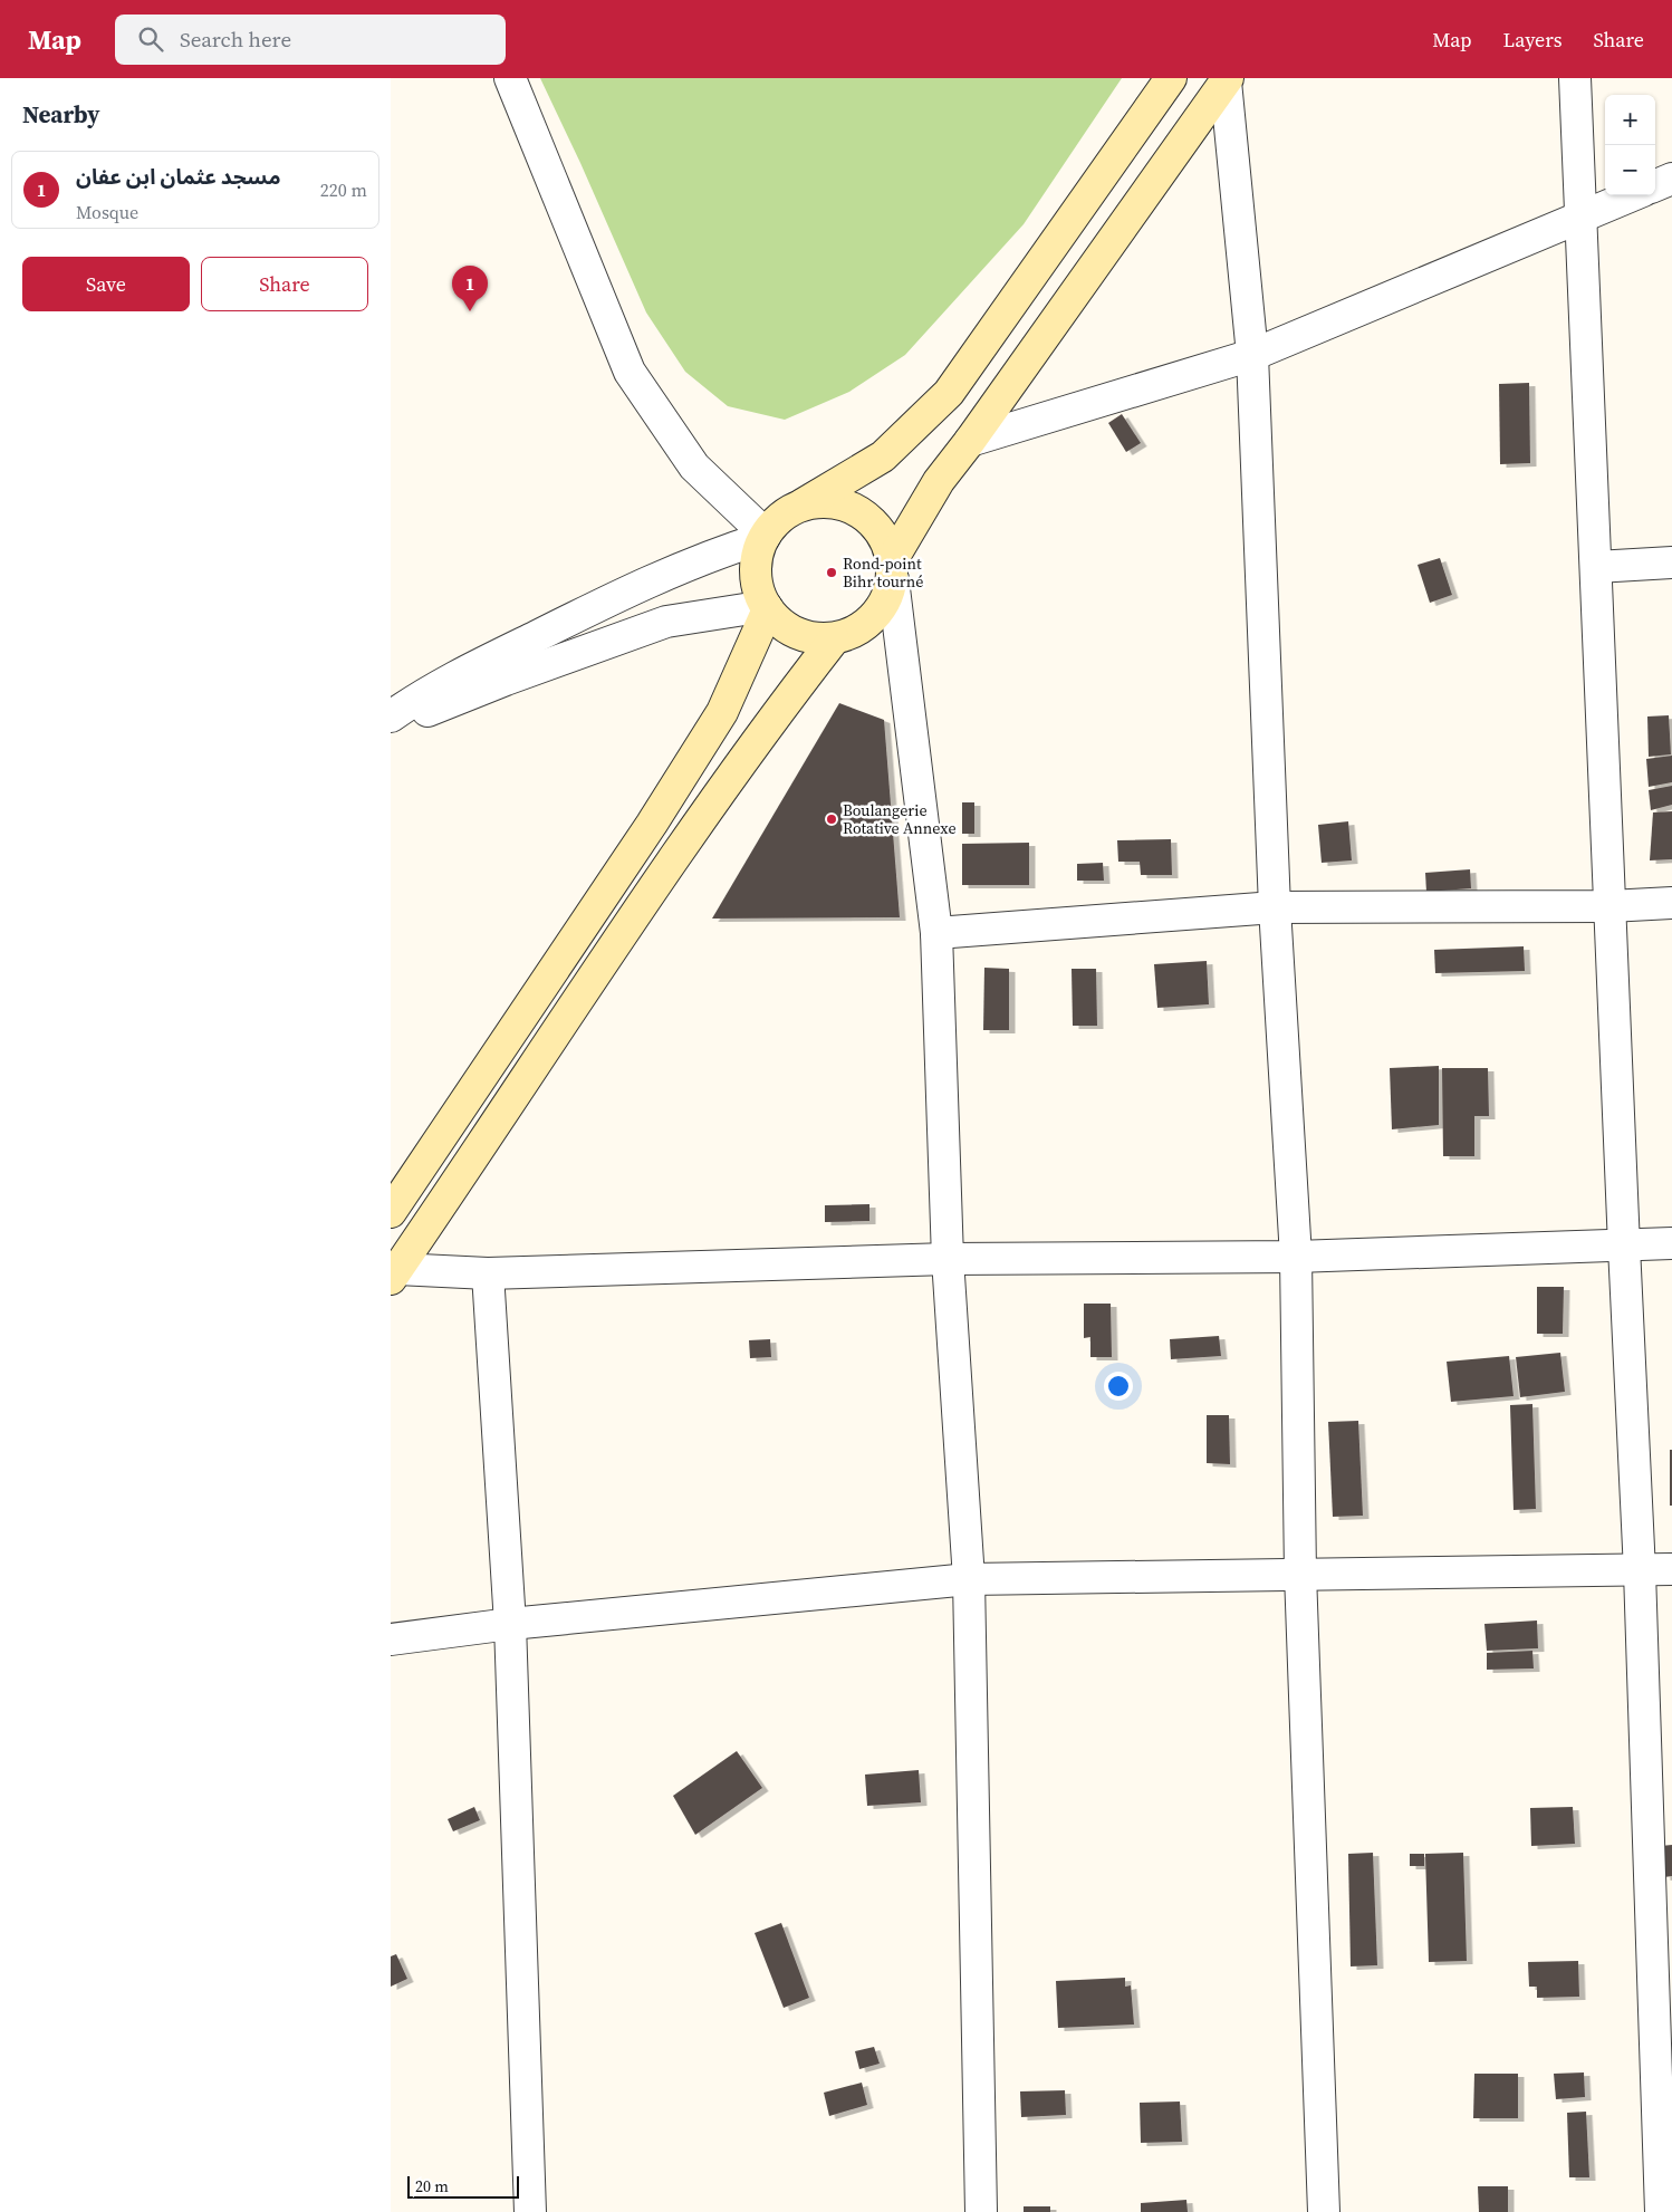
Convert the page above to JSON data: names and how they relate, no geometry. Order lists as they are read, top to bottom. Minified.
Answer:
{"places":["Rond-point Bihr tourné","Boulangerie Rotative Annexe"],"scale_bar":"20 m","page":{"header":"Map","search":"Search here","nav":["Map","Layers","Share"],"heading":"Nearby","map_buttons":["+","−"],"list":[{"mark":"1","name":"مسجد عثمان ابن عفان","note":"Mosque","value":"220 m"}],"buttons":["Save","Share"],"pins":"1","scale":"20 m"}}
